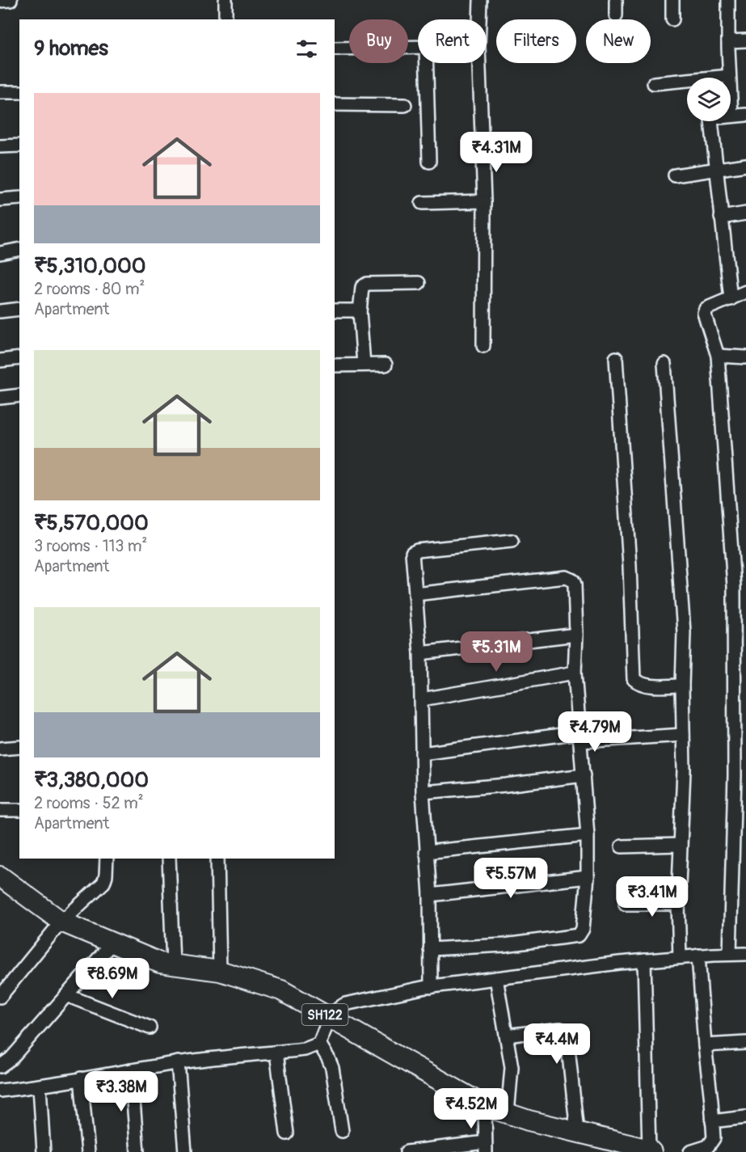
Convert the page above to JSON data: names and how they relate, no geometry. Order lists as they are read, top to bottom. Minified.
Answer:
{"streets":{"main road":["SH122"]},"page":{"chip":["Buy","Rent","Filters","New"],"heading":"9 homes","list":[{"name":"₹5,310,000","note":"2 rooms · 80 m² · Apartment"},{"name":"₹5,570,000","note":"3 rooms · 113 m² · Apartment"},{"name":"₹3,380,000","note":"2 rooms · 52 m² · Apartment"}],"price":["₹4.31M","₹5.31M","₹4.79M","₹5.57M","₹3.41M","₹8.69M","₹4.4M","₹3.38M","₹4.52M"]}}
